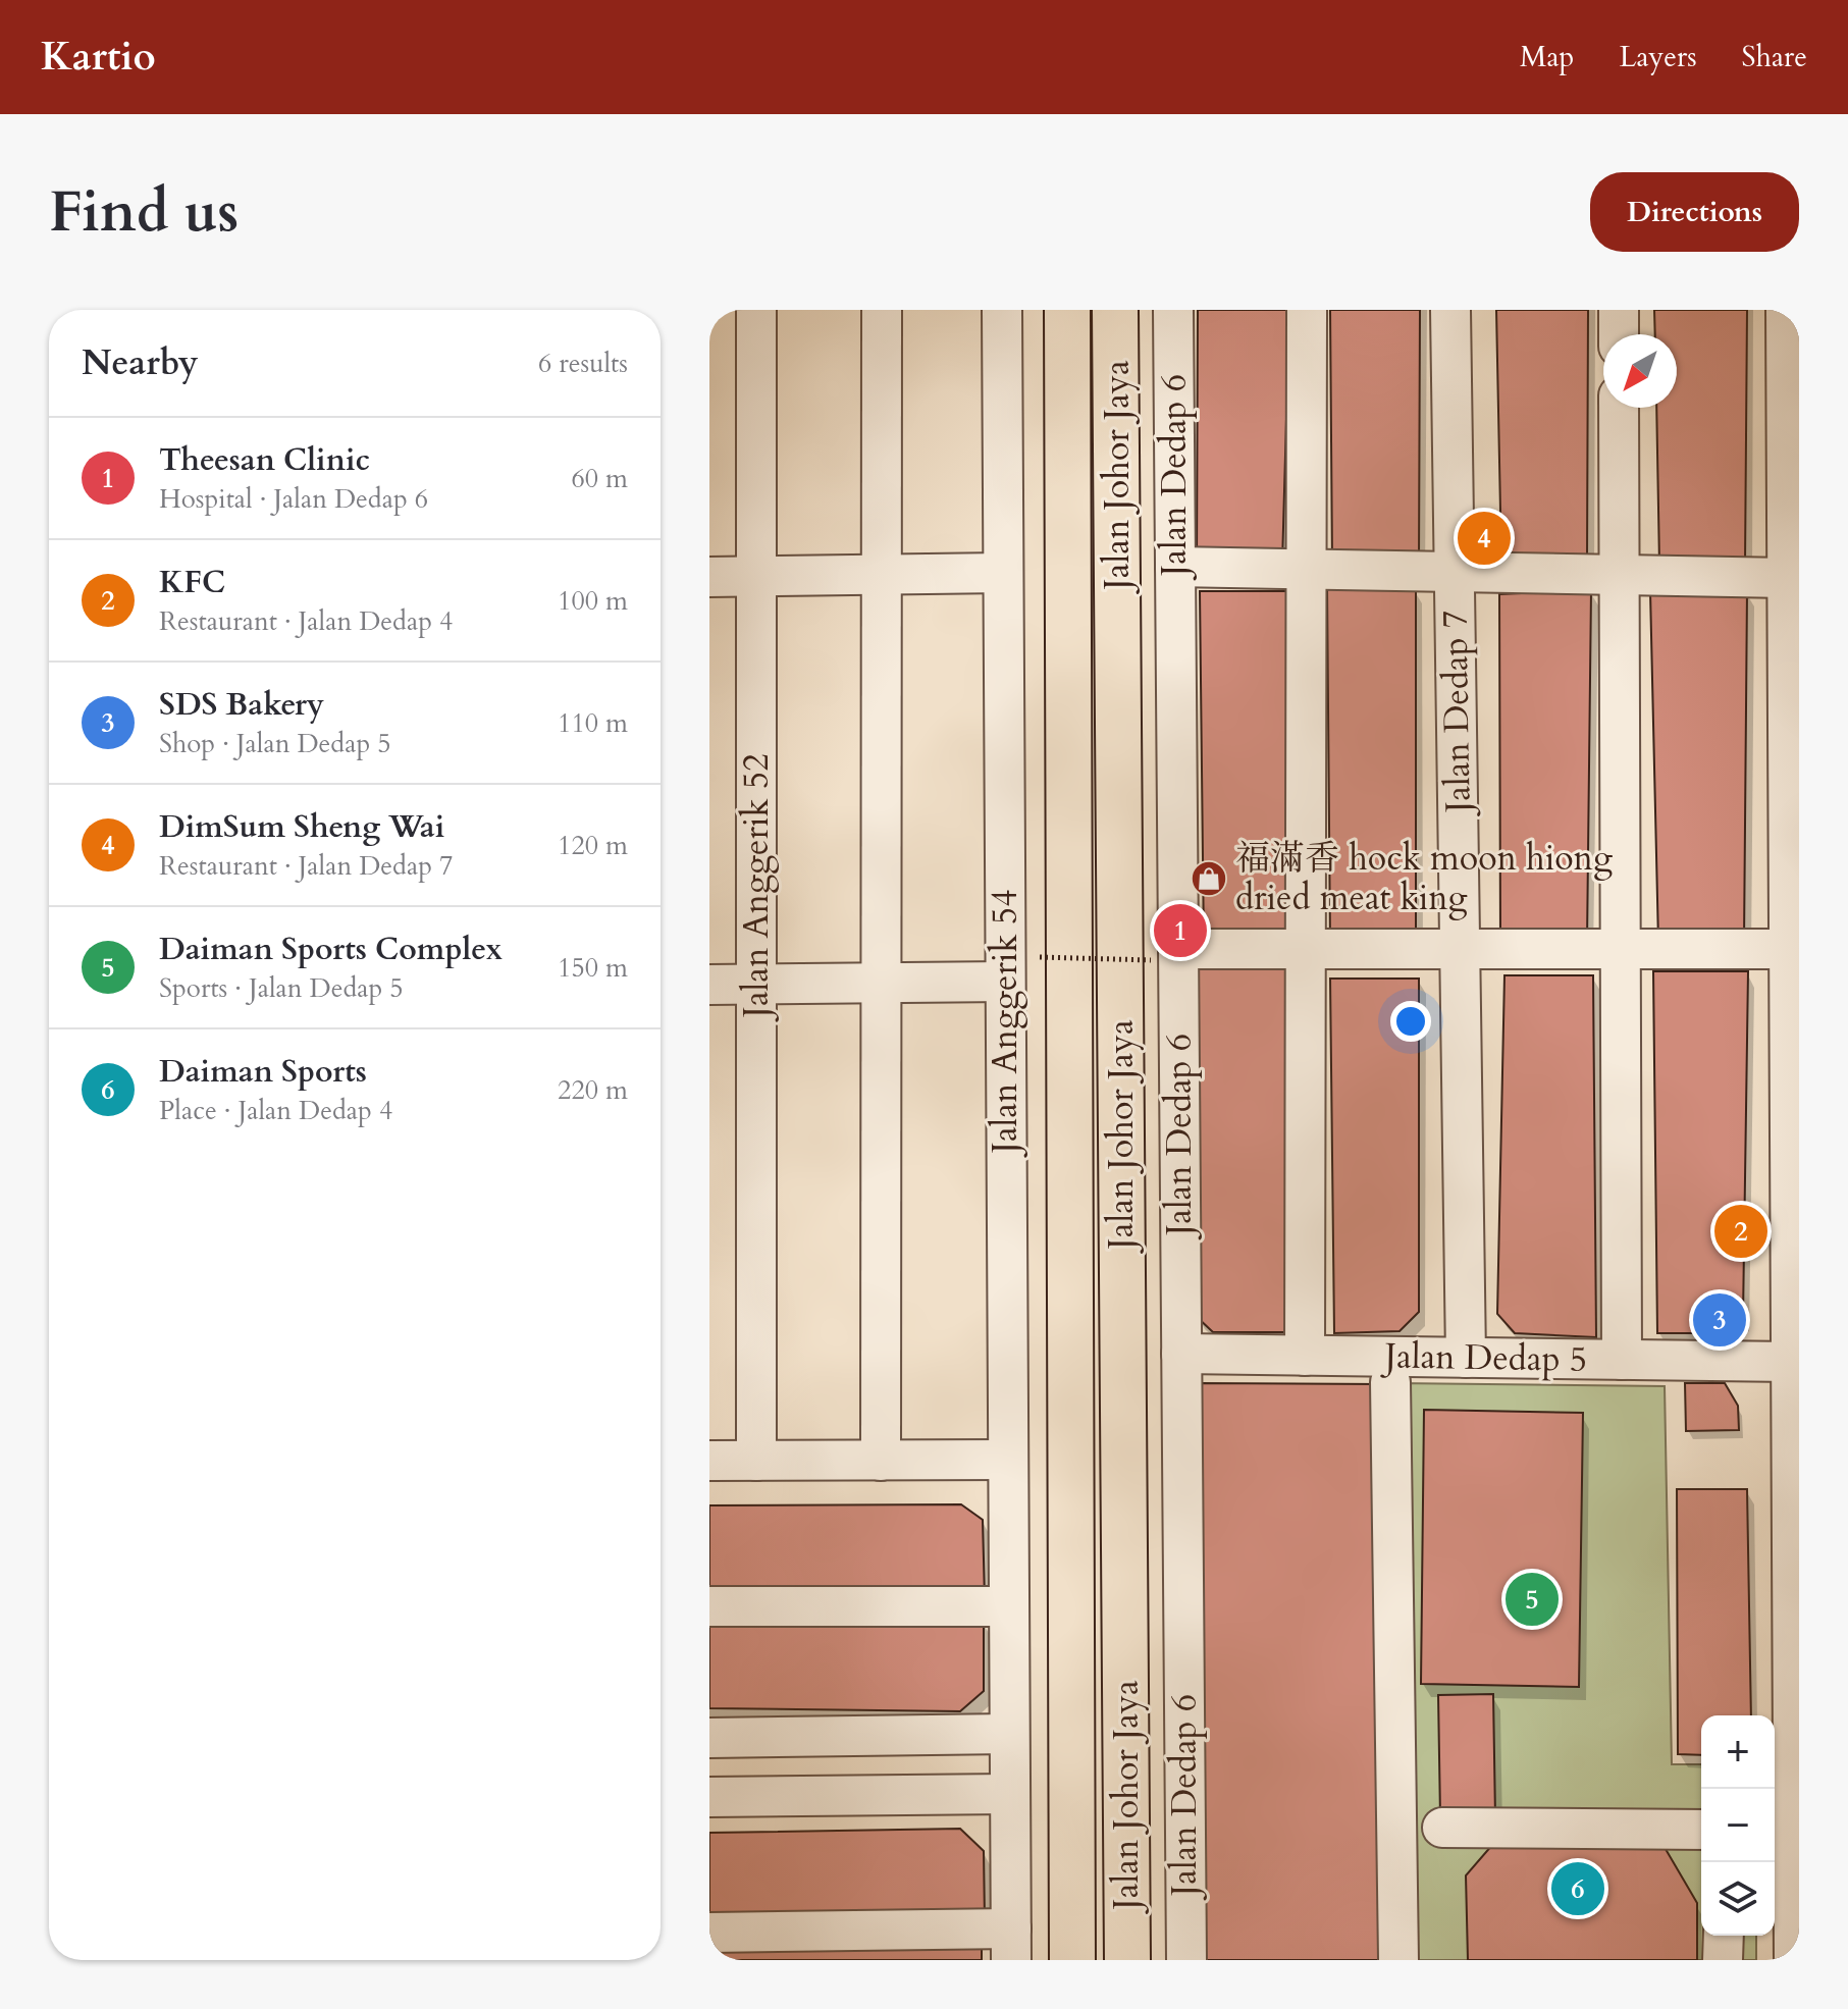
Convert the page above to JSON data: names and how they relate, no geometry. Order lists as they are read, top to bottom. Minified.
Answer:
{"streets":{"main road":["Jalan Johor Jaya"],"street":["Jalan Dedap 6","Jalan Dedap 7","Jalan Anggerik 52","Jalan Anggerik 54","Jalan Dedap 5"]},"crossings":[["Jalan Dedap 6","Jalan Dedap 5"],["Jalan Dedap 7","Jalan Dedap 5"]],"places":{"shop":["福滿香 hock moon hiong dried meat king"]},"north":"bottom left","page":{"header":"Kartio","nav":["Map","Layers","Share"],"buttons":"Directions","title":"Find us","heading":["Nearby","6 results"],"list":[{"mark":"1","name":"Theesan Clinic","note":"Hospital · Jalan Dedap 6","value":"60 m"},{"mark":"2","name":"KFC","note":"Restaurant · Jalan Dedap 4","value":"100 m"},{"mark":"3","name":"SDS Bakery","note":"Shop · Jalan Dedap 5","value":"110 m"},{"mark":"4","name":"DimSum Sheng Wai","note":"Restaurant · Jalan Dedap 7","value":"120 m"},{"mark":"5","name":"Daiman Sports Complex","note":"Sports · Jalan Dedap 5","value":"150 m"},{"mark":"6","name":"Daiman Sports","note":"Place · Jalan Dedap 4","value":"220 m"}],"pins":["4","1","2","3","5","6"],"map_buttons":["+","−"]}}
